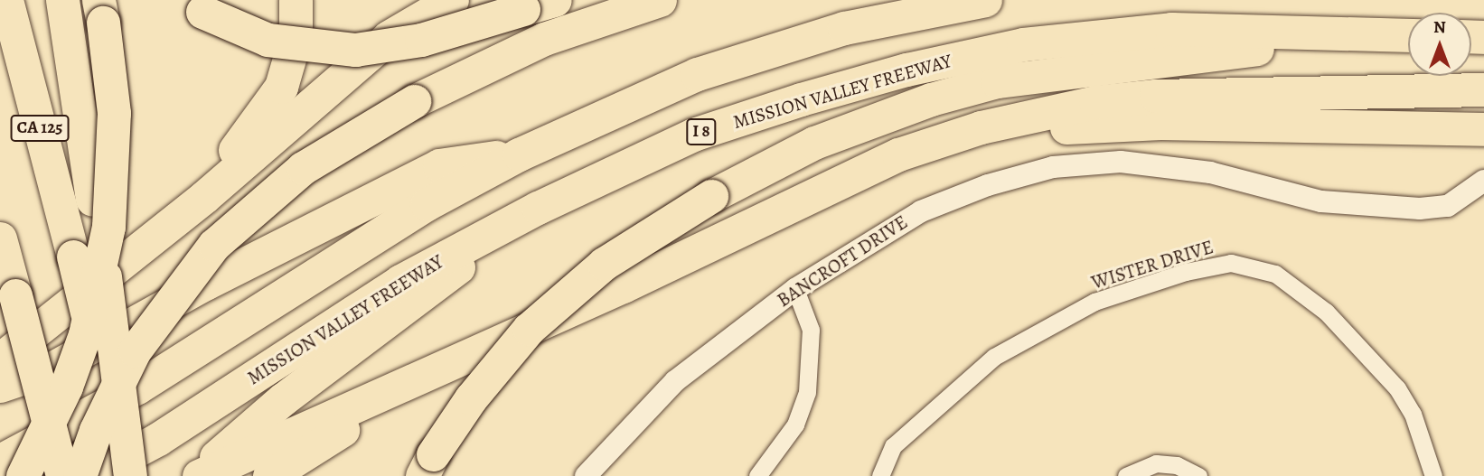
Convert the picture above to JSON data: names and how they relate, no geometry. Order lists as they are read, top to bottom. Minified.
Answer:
{"streets":{"highway":["MISSION VALLEY FREEWAY","CA 125","I 8"],"street":["BANCROFT DRIVE","WISTER DRIVE"]},"north":"top"}
